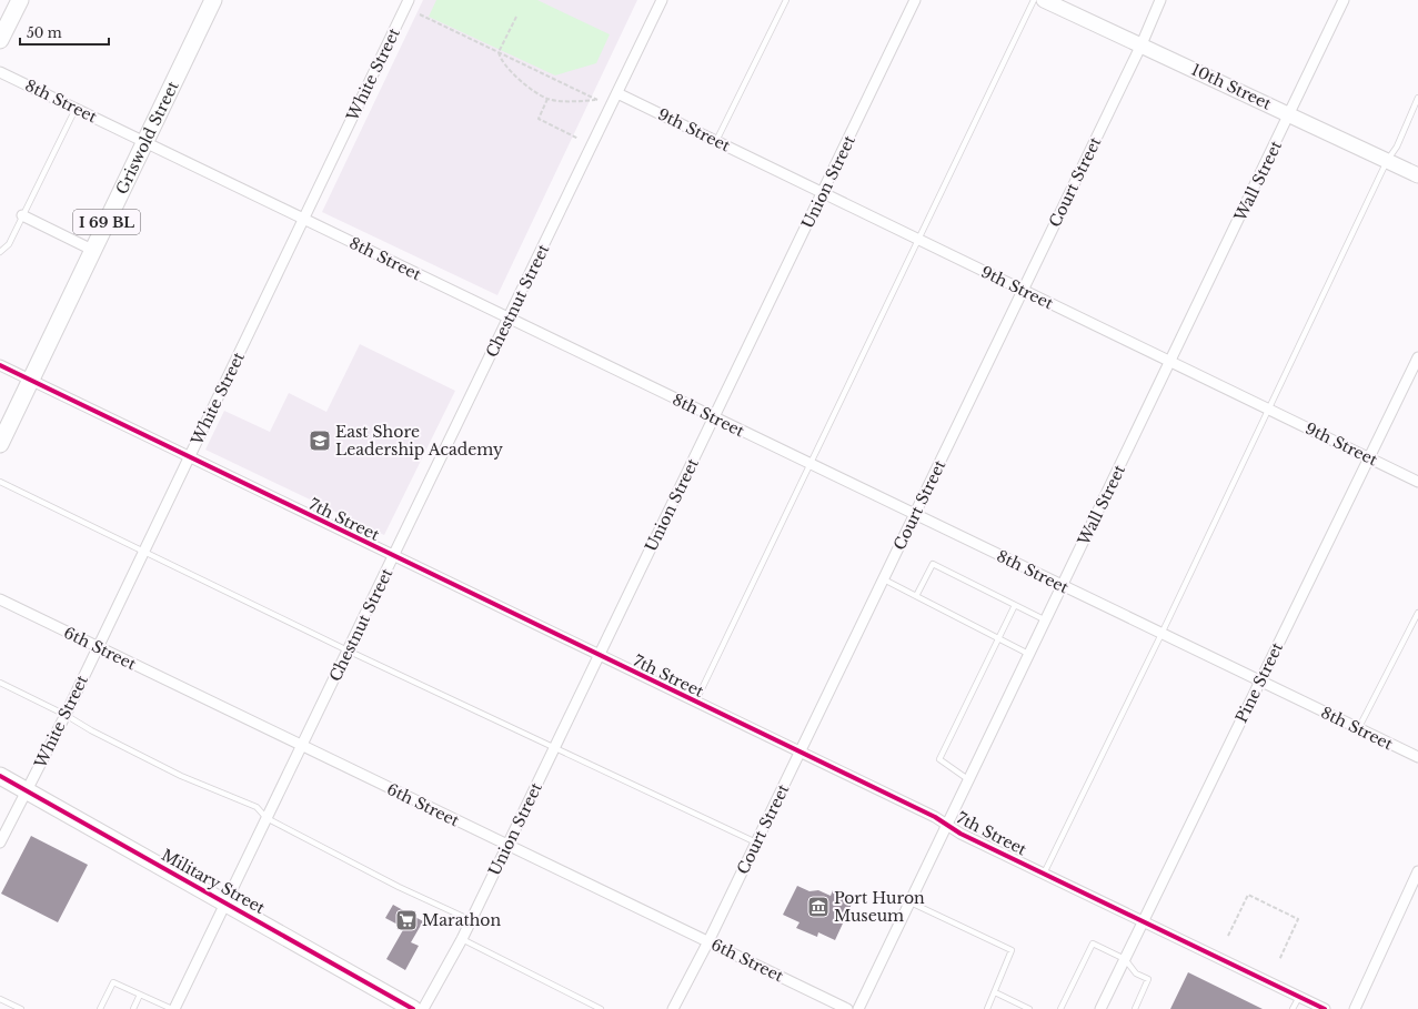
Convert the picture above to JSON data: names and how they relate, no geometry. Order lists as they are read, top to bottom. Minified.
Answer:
{"streets":{"main road":["Griswold Street","I 69 BL","Military Street"],"street":["White Street","10th Street","8th Street","9th Street","Wall Street","Union Street","Court Street","Chestnut Street","7th Street","6th Street","Pine Street"]},"crossings":[["White Street","8th Street"],["White Street","7th Street"],["White Street","6th Street"],["White Street","Military Street"],["10th Street","Wall Street"],["10th Street","Court Street"],["8th Street","Griswold Street"],["8th Street","Wall Street"],["8th Street","Union Street"],["8th Street","Court Street"],["8th Street","Chestnut Street"],["8th Street","Pine Street"],["9th Street","Wall Street"],["9th Street","Union Street"],["9th Street","Court Street"],["9th Street","Chestnut Street"],["9th Street","Pine Street"],["Griswold Street","7th Street"],["Wall Street","7th Street"],["Union Street","7th Street"],["Union Street","6th Street"],["Court Street","7th Street"],["Court Street","6th Street"],["Chestnut Street","7th Street"],["Chestnut Street","6th Street"],["Chestnut Street","Military Street"],["7th Street","Pine Street"]],"places":{"school or university":["East Shore Leadership Academy"],"museum":["Port Huron Museum"],"supermarket":["Marathon"]},"scale_bar":"50 m"}
